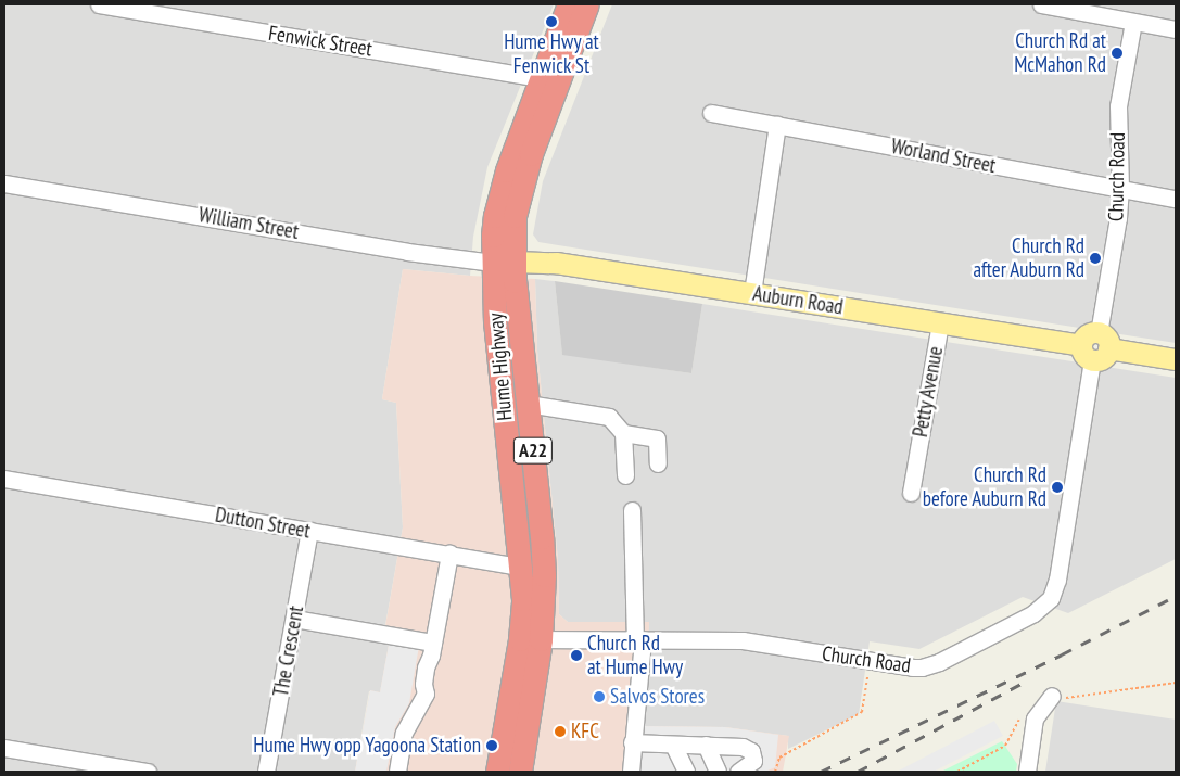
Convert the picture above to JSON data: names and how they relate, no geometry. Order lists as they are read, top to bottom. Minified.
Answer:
{"streets":{"highway":["Hume Highway","A22"],"main road":["Auburn Road"],"street":["Fenwick Street","Worland Street","Church Road","William Street","Petty Avenue","Dutton Street","The Crescent"]},"crossings":[["Fenwick Street","Hume Highway"],["Worland Street","Church Road"],["Church Road","Auburn Road"],["Church Road","Hume Highway"],["William Street","Auburn Road"],["William Street","Hume Highway"],["Auburn Road","Hume Highway"],["Auburn Road","Petty Avenue"],["Hume Highway","Dutton Street"],["Dutton Street","The Crescent"]],"places":["Hume Hwy at Fenwick St","Church Rd at McMahon Rd","Church Rd after Auburn Rd","Church Rd before Auburn Rd","Church Rd at Hume Hwy","Salvos Stores","KFC","Hume Hwy opp Yagoona Station"]}
